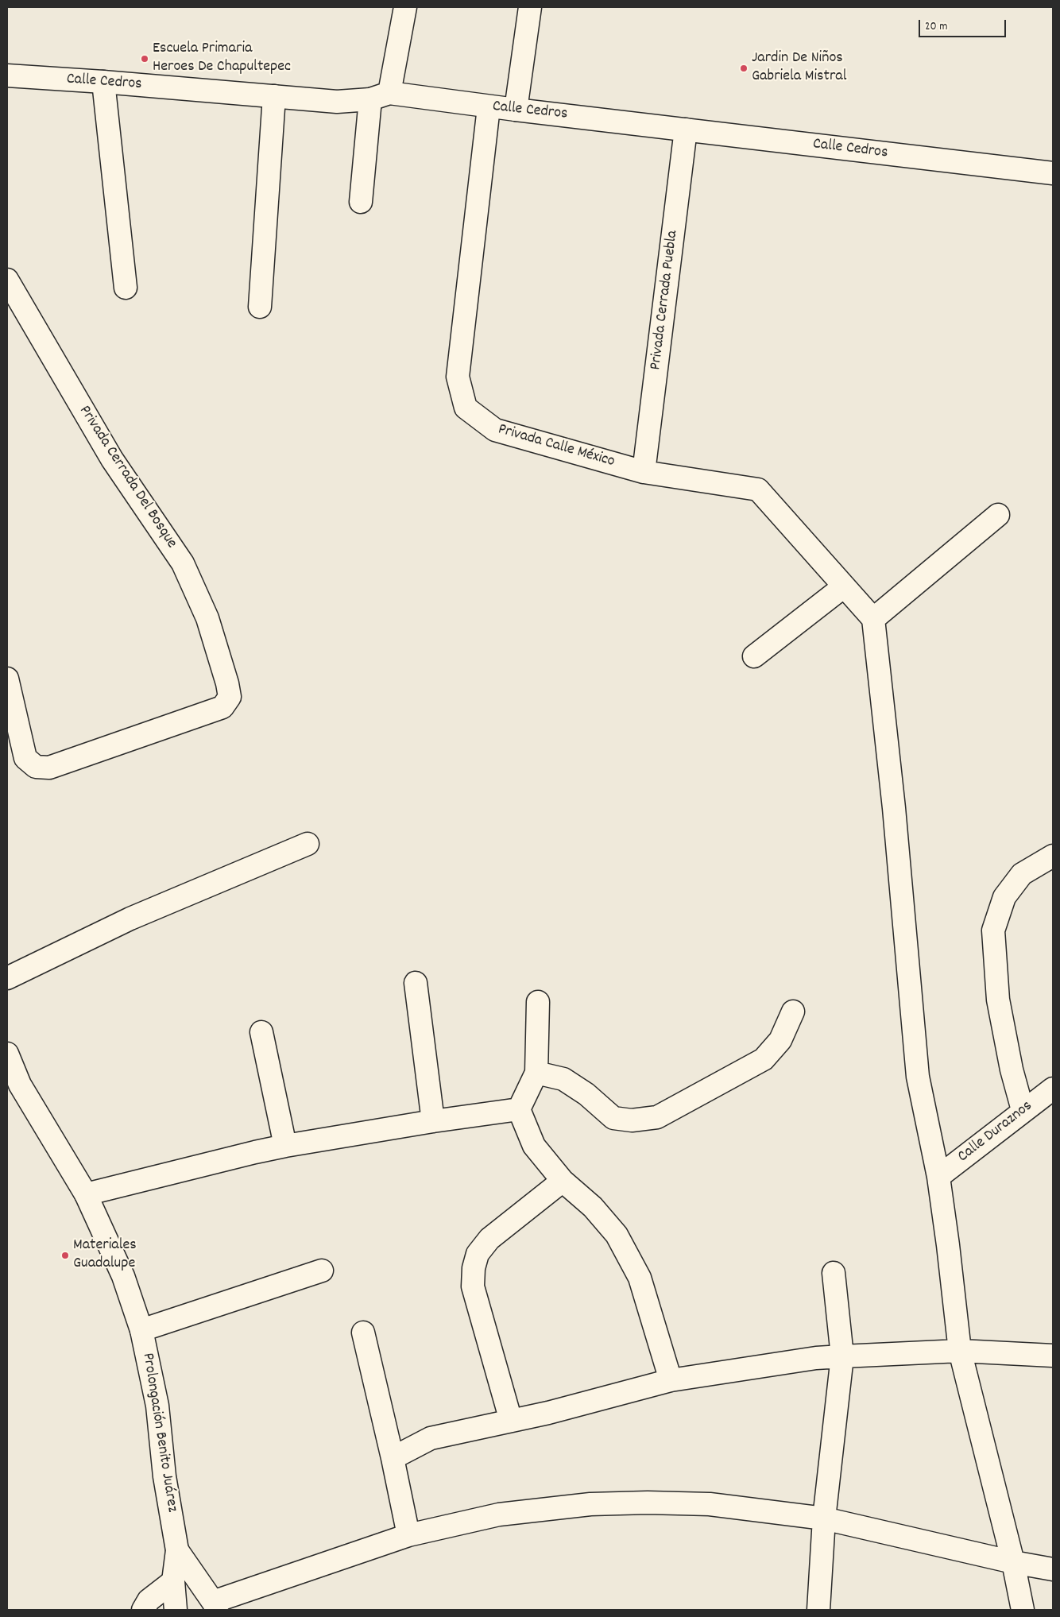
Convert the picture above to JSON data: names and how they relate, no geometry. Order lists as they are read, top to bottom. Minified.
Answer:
{"streets":{"street":["Calle Cedros","Privada Cerrada Puebla","Privada Calle México","Privada Cerrada Del Bosque","Calle Duraznos","Prolongación Benito Juárez"]},"crossings":[["Calle Cedros","Privada Cerrada Puebla"],["Calle Cedros","Privada Calle México"],["Privada Cerrada Puebla","Privada Calle México"]],"places":["Escuela Primaria Heroes De Chapultepec","Jardin De Niños Gabriela Mistral","Materiales Guadalupe"],"scale_bar":"20 m"}
